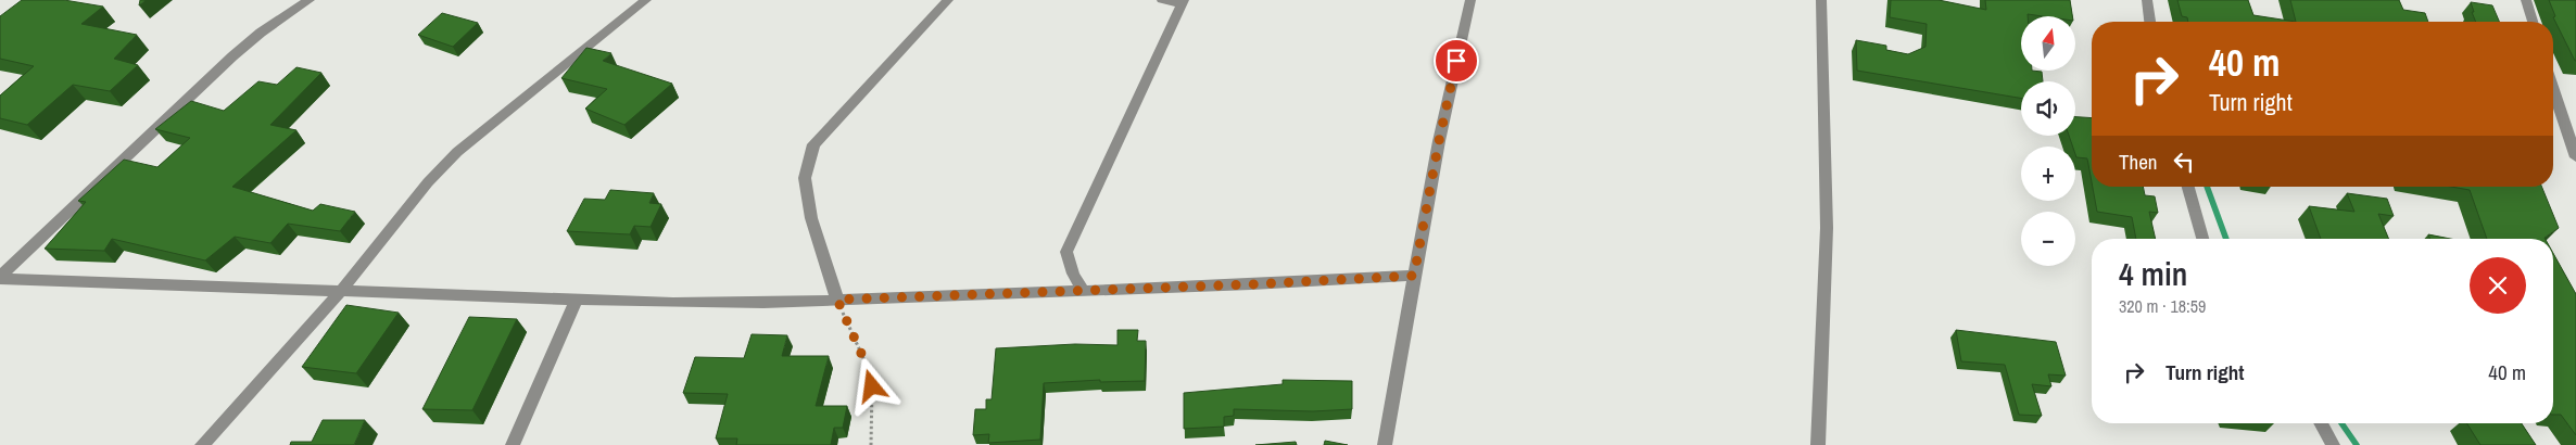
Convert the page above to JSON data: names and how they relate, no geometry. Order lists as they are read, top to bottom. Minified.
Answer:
{"north":"top","page":{"map_buttons":["+","−"],"turn":["40 m","Turn right"],"then":"Then","heading":["4 min","320 m · 18:59"],"list":[{"name":"Turn right","value":"40 m"}]}}
